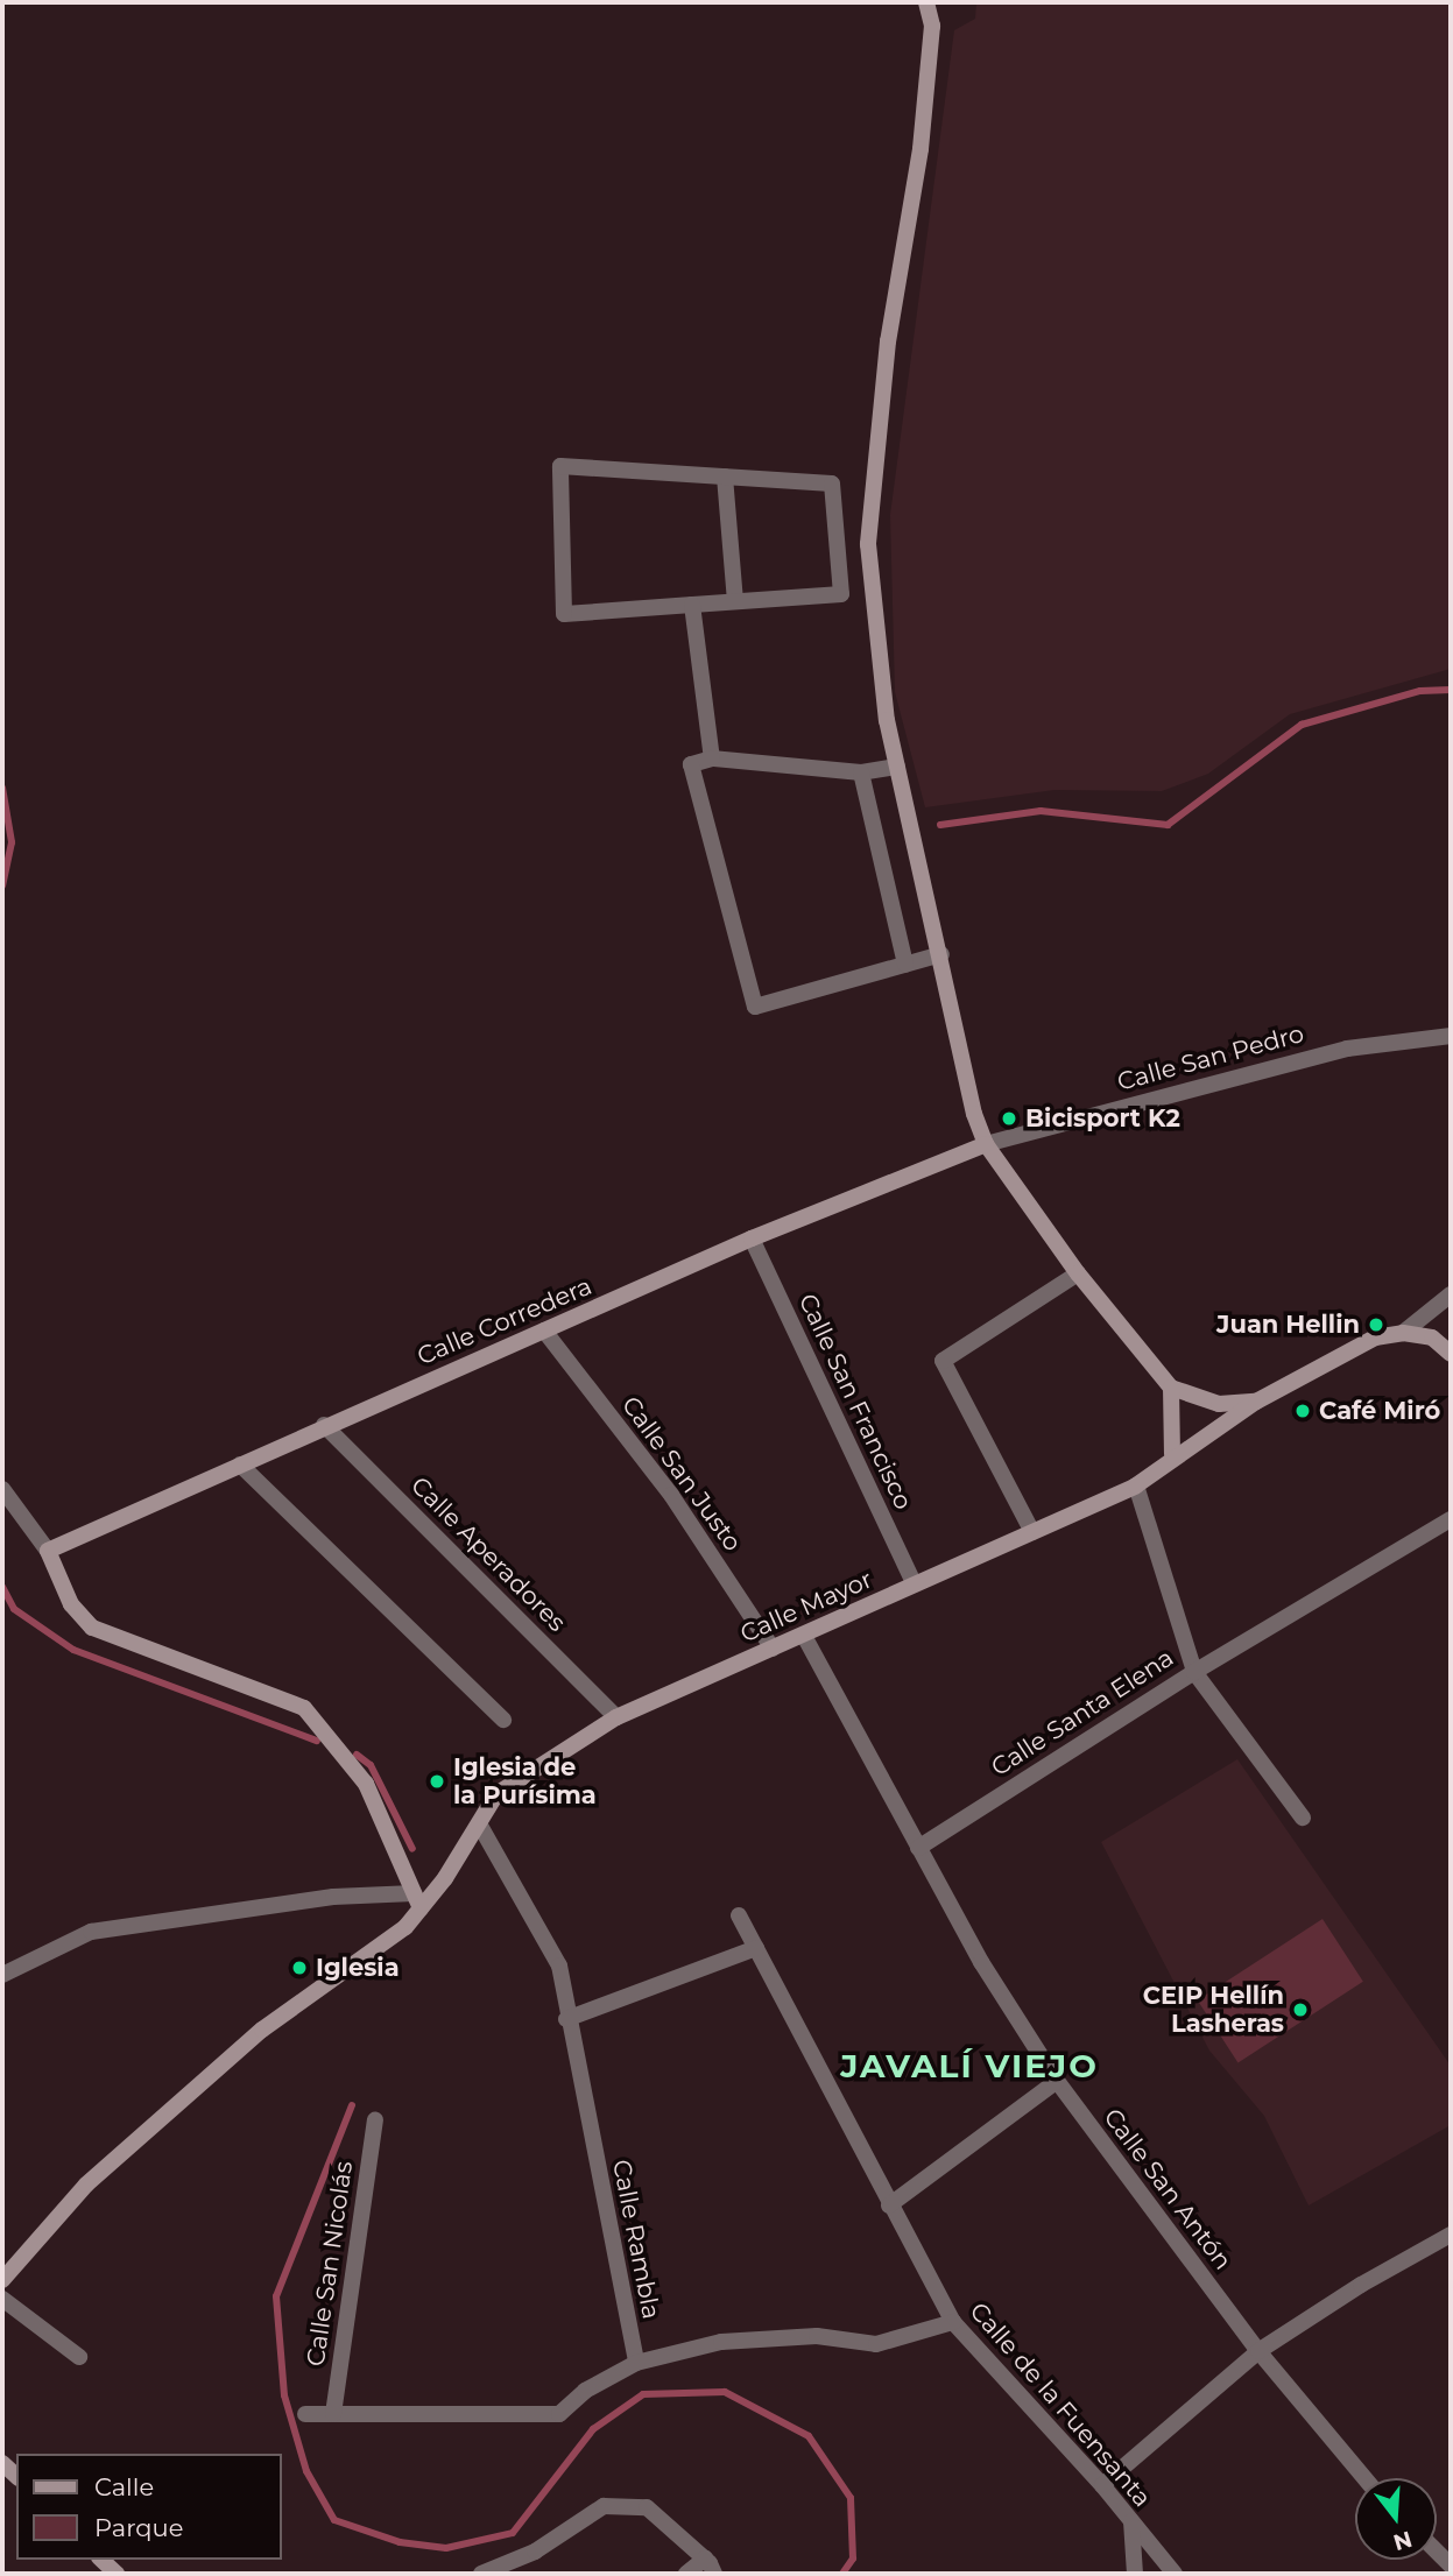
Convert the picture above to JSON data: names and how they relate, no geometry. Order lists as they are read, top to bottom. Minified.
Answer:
{"streets":{"street":["Calle San Pedro","Calle Corredera","Calle San Francisco","Calle San Justo","Calle Aperadores","Calle Mayor","Calle Santa Elena","Calle San Antón","Calle Rambla","Calle San Nicolás","Calle de la Fuensanta"]},"crossings":[["Calle San Pedro","Calle Corredera"],["Calle Corredera","Calle San Francisco"],["Calle Corredera","Calle San Justo"],["Calle Corredera","Calle Aperadores"],["Calle San Francisco","Calle Mayor"],["Calle San Justo","Calle Mayor"],["Calle Aperadores","Calle Mayor"],["Calle Mayor","Calle Santa Elena"],["Calle Mayor","Calle San Antón"],["Calle Mayor","Calle Rambla"],["Calle Santa Elena","Calle San Antón"]],"districts":["JAVALÍ VIEJO"],"places":["Bicisport K2","Juan Hellin","Café Miró","Iglesia de la Purísima","Iglesia","CEIP Hellín Lasheras"],"legend":["Calle","Parque"],"north":"bottom"}
